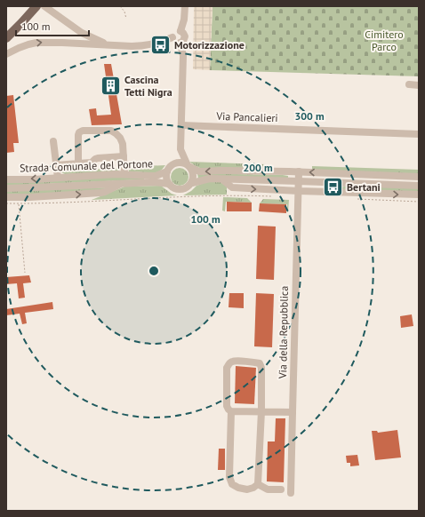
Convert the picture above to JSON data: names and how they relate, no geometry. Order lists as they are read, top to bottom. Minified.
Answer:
{"streets":{"street":["Via Pancalieri","Strada Comunale del Portone","Via della Repubblica"]},"parks":["Cimitero Parco"],"places":{"bus stop":["Motorizzazione","Bertani"],"building":["Cascina Tetti Nigra"]},"scale_bar":"100 m","rings":["300 m","200 m","100 m"]}
